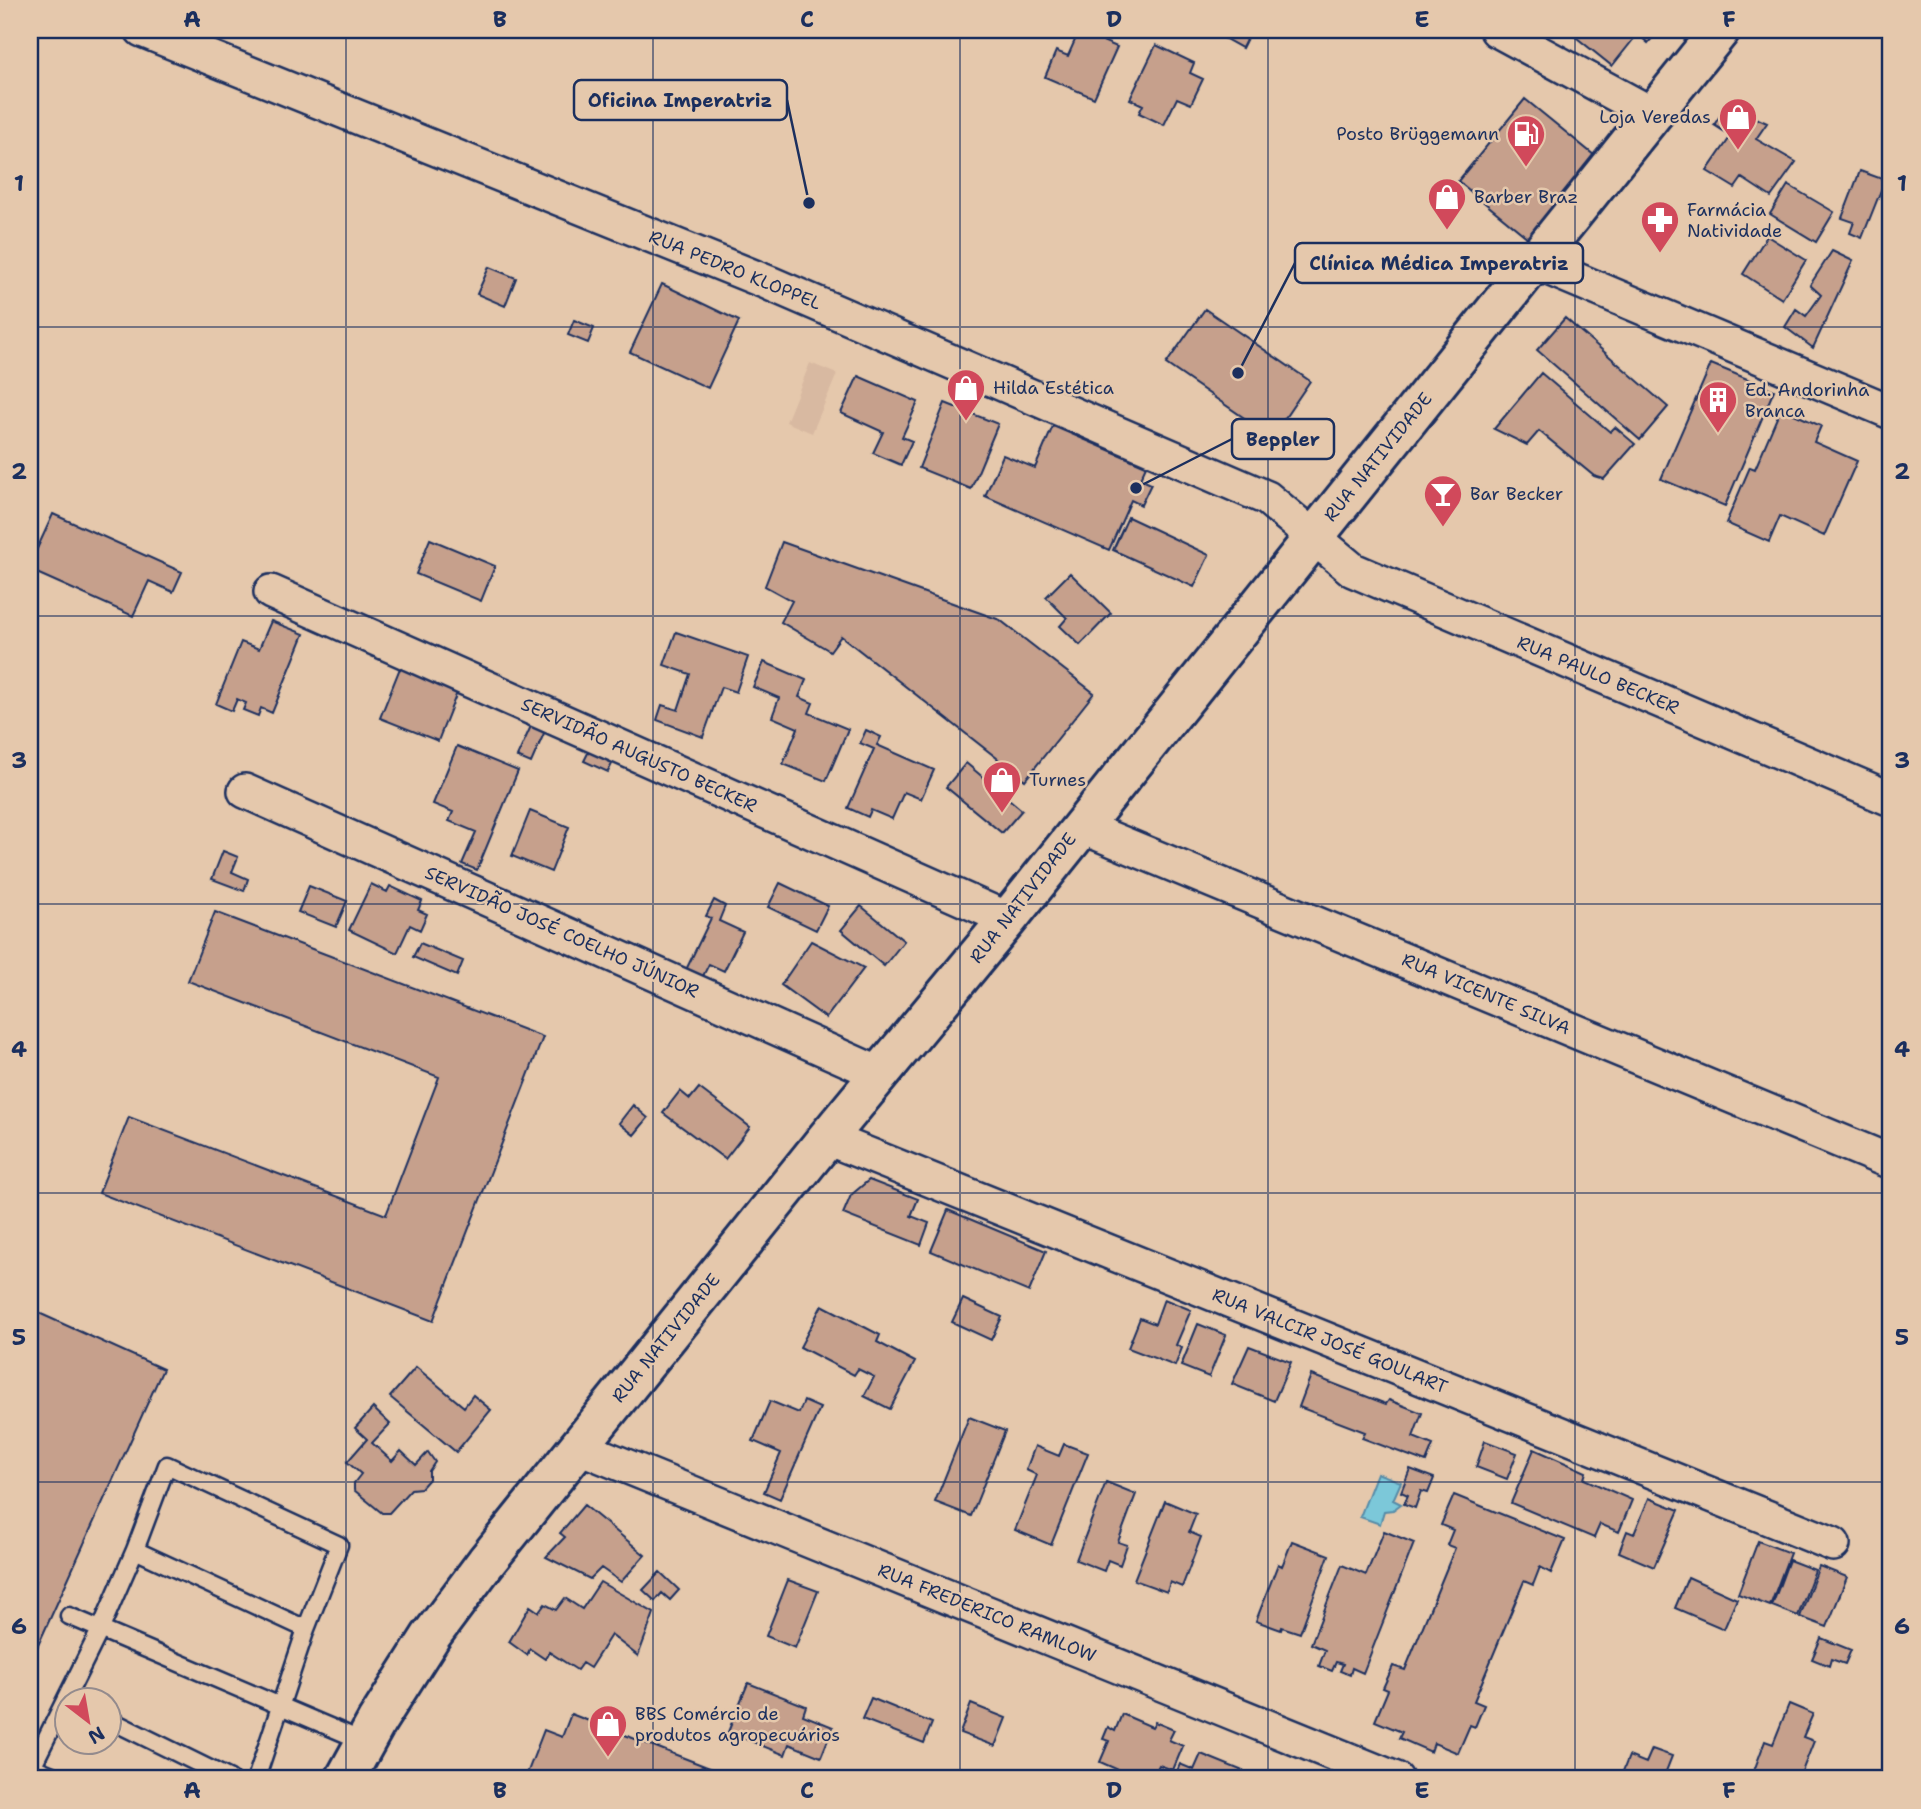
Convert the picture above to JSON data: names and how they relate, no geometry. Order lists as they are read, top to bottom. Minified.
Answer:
{"streets":{"main road":["RUA NATIVIDADE"],"street":["RUA PEDRO KLOPPEL","RUA PAULO BECKER","SERVIDÃO AUGUSTO BECKER","SERVIDÃO JOSÉ COELHO JÚNIOR","RUA VICENTE SILVA","RUA VALCIR JOSÉ GOULART","RUA FREDERICO RAMLOW"]},"crossings":[["RUA PEDRO KLOPPEL","RUA NATIVIDADE"],["RUA PEDRO KLOPPEL","RUA PAULO BECKER"],["RUA NATIVIDADE","RUA PAULO BECKER"],["RUA NATIVIDADE","SERVIDÃO AUGUSTO BECKER"],["RUA NATIVIDADE","SERVIDÃO JOSÉ COELHO JÚNIOR"],["RUA NATIVIDADE","RUA VICENTE SILVA"],["RUA NATIVIDADE","RUA VALCIR JOSÉ GOULART"],["RUA NATIVIDADE","RUA FREDERICO RAMLOW"]],"places":{"shop":["Loja Veredas","Barber Braz","Hilda Estética","Turnes","BBS Comércio de produtos agropecuários"],"fuel station":["Posto Brüggemann"],"other":["Oficina Imperatriz","Clínica Médica Imperatriz","Beppler"],"pharmacy":["Farmácia Natividade"],"building":["Ed. Andorinha Branca"],"bar":["Bar Becker"]},"north":"bottom right","grid":{"columns":["A","B","C","D","E","F"],"rows":["1","2","3","4","5","6"]}}
